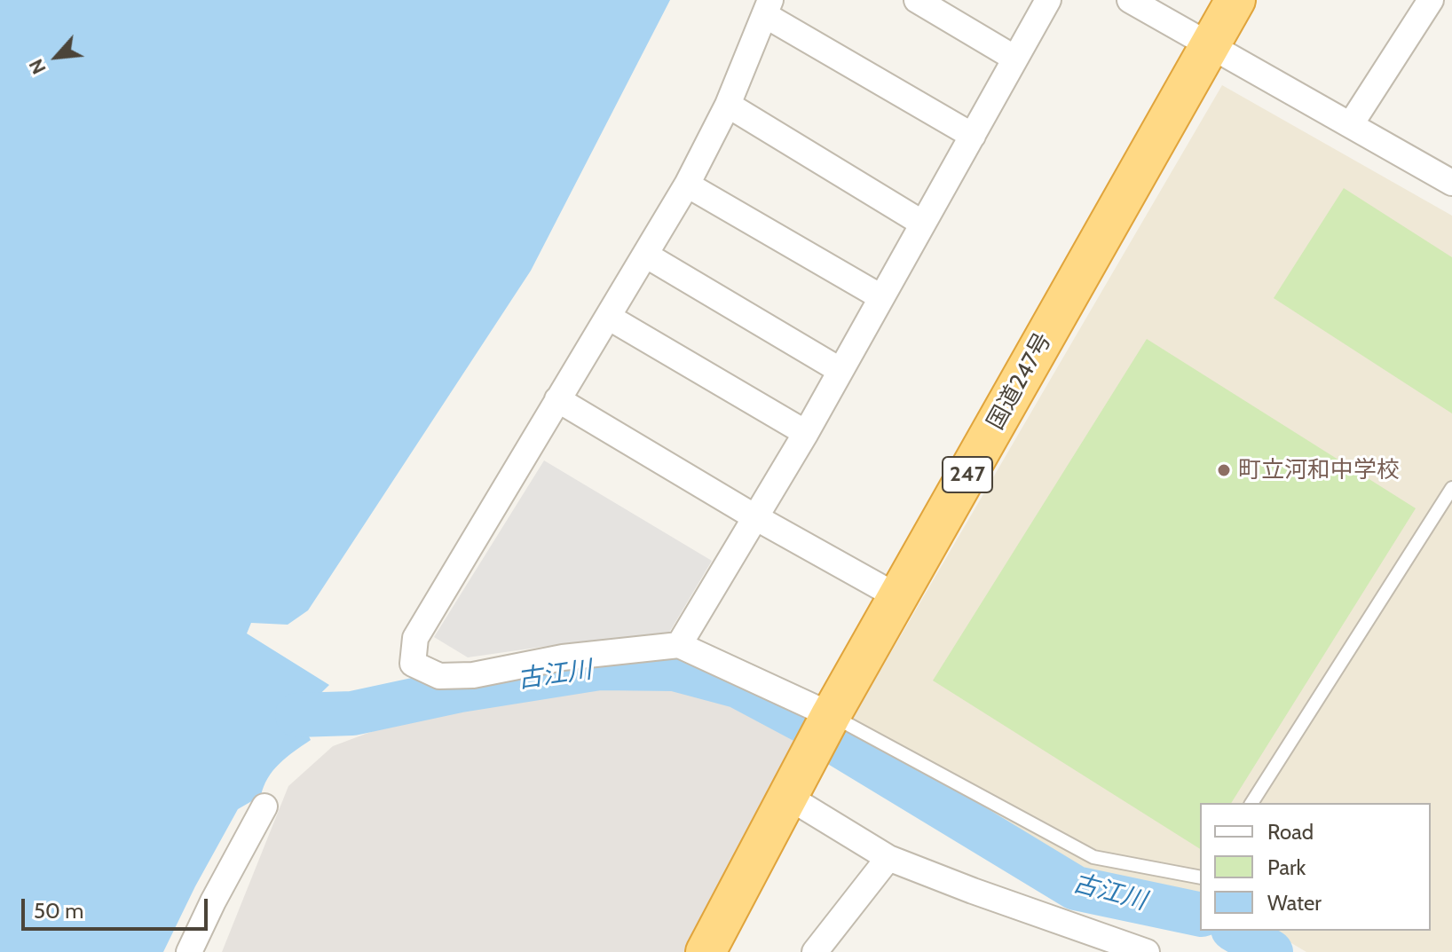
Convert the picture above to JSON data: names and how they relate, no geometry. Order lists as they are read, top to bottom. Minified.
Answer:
{"streets":{"highway":["国道247号","247"]},"water":["古江川"],"places":["町立河和中学校"],"legend":["Road","Park","Water"],"scale_bar":"50 m","north":"bottom left"}
